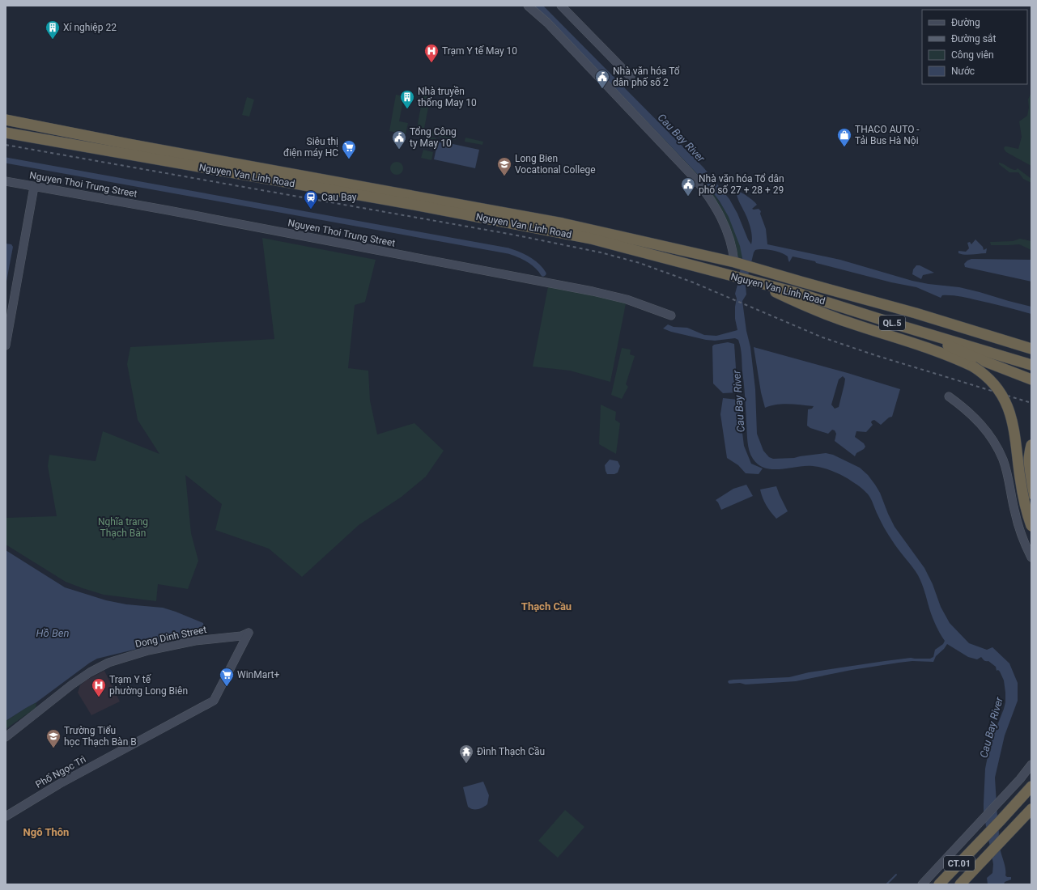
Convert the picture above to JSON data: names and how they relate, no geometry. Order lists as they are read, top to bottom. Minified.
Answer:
{"streets":{"highway":["Nguyen Van Linh Road","QL.5","CT.01"],"street":["Nguyen Thoi Trung Street","Dong Dinh Street","Phố Ngọc Trì"]},"crossings":[["Dong Dinh Street","Phố Ngọc Trì"]],"districts":["Thạch Cầu","Ngô Thôn"],"water":["Cau Bay River","Hồ Ben"],"parks":["Nghĩa trang Thạch Bàn"],"places":{"building":["Xí nghiệp 22","Nhà truyền thống May 10"],"hospital":["Trạm Y tế May 10","Trạm Y tế phường Long Biên"],"public building":["Nhà văn hóa Tổ dân phố số 2","Tổng Công ty May 10","Nhà văn hóa Tổ dân phố số 27 + 28 + 29"],"shop":["THACO AUTO - Tải Bus Hà Nội"],"supermarket":["Siêu thị điện máy HC","WinMart+"],"school or university":["Long Bien Vocational College","Trường Tiểu học Thạch Bàn B"],"station":["Cau Bay"],"temple":["Đình Thạch Cầu"]},"legend":["Đường","Đường sắt","Công viên","Nước"]}
